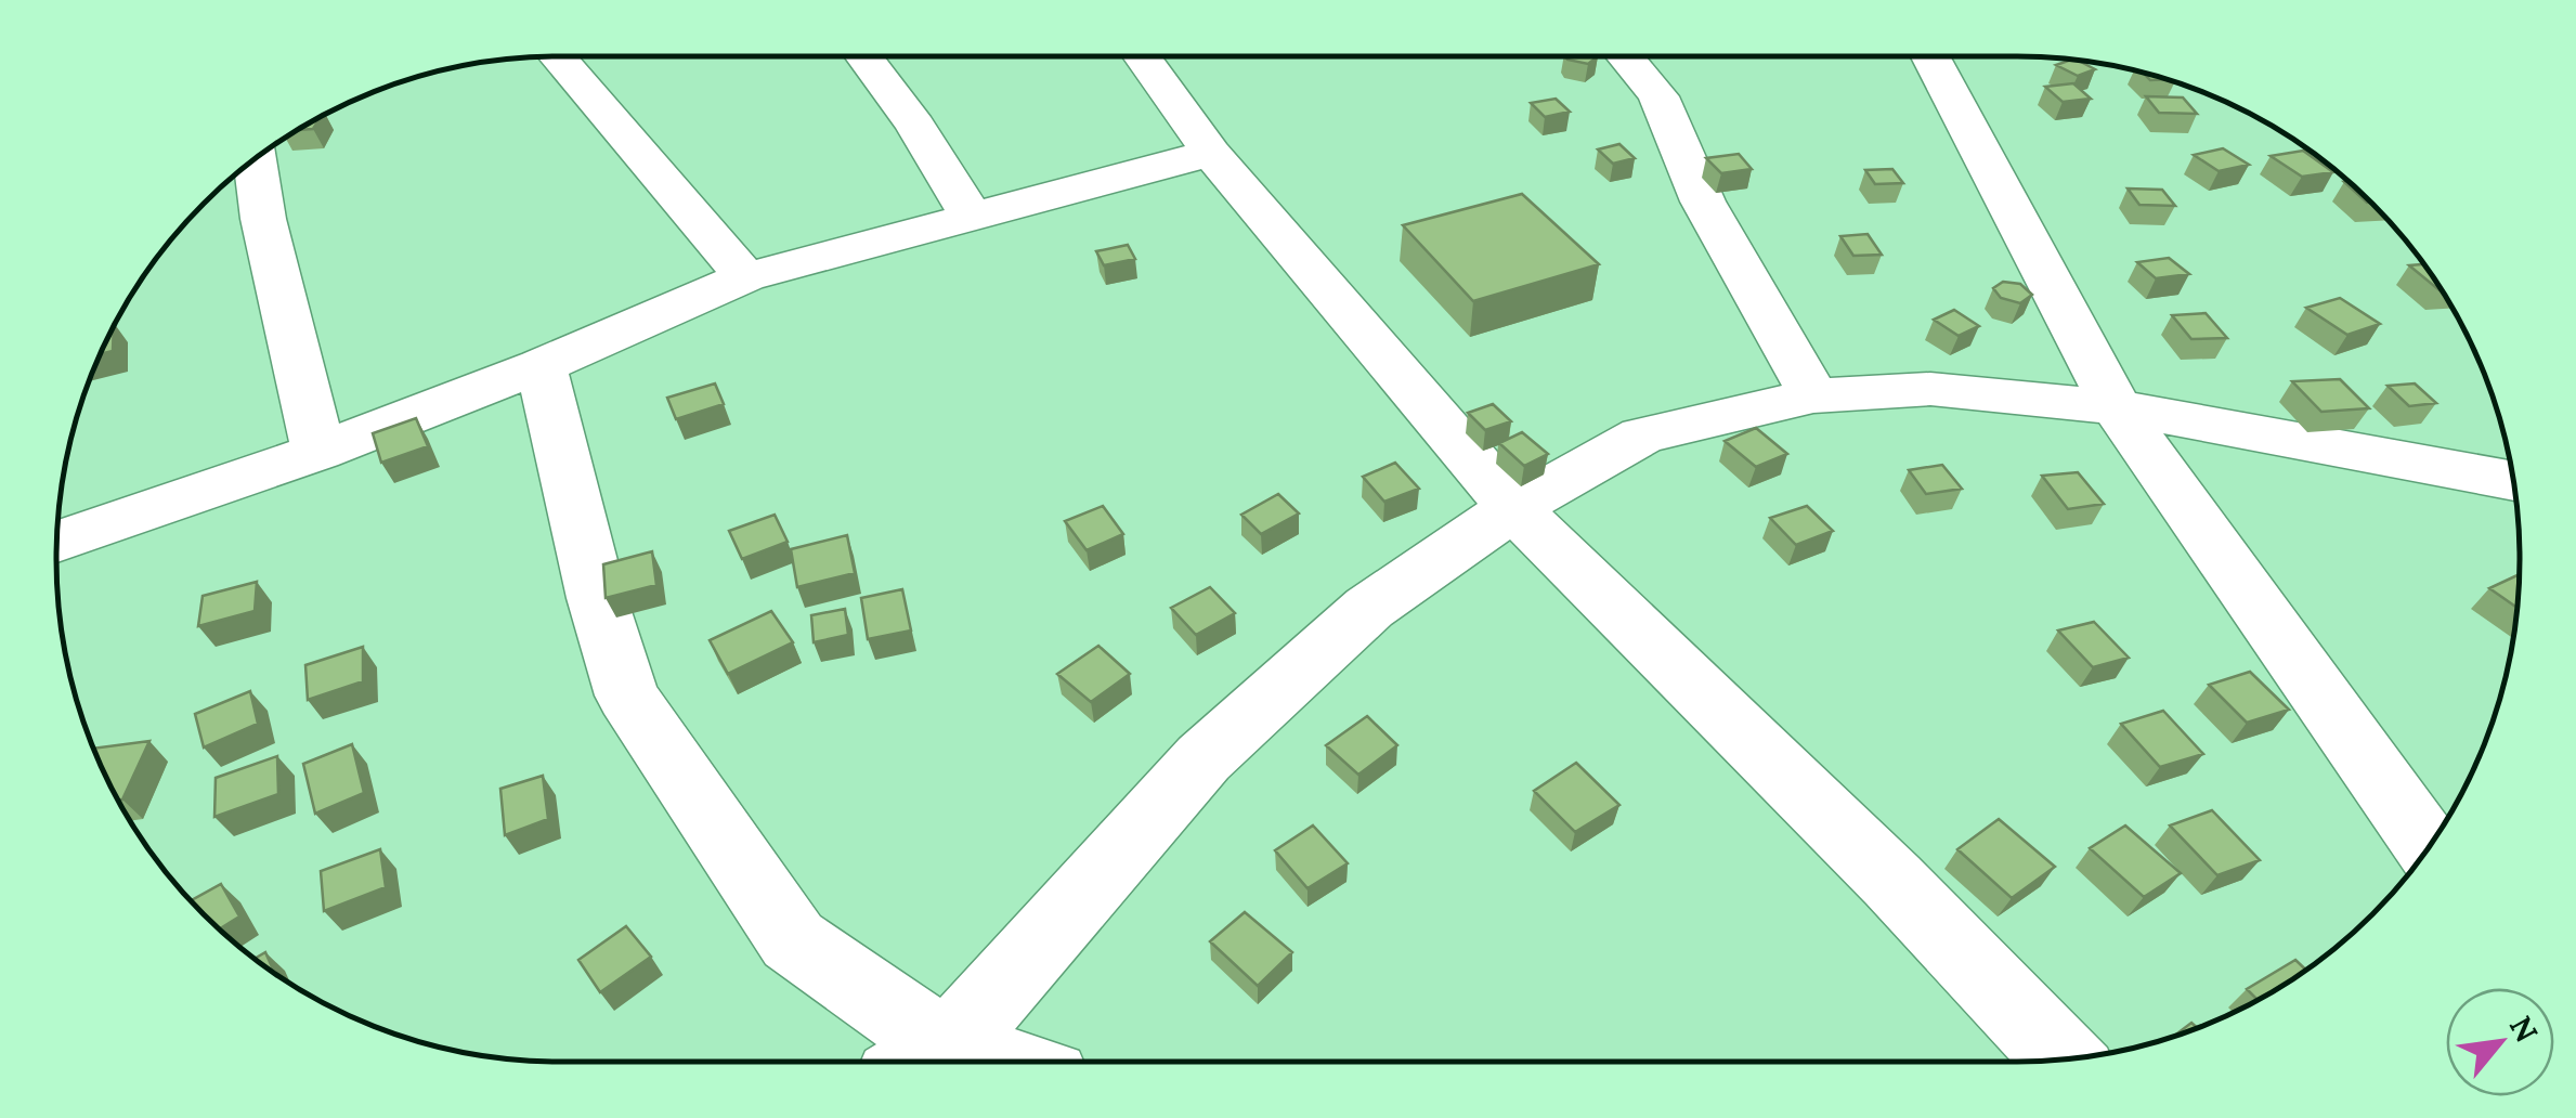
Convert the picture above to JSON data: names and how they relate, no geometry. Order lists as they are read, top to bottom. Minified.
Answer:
{"north":"top right"}
